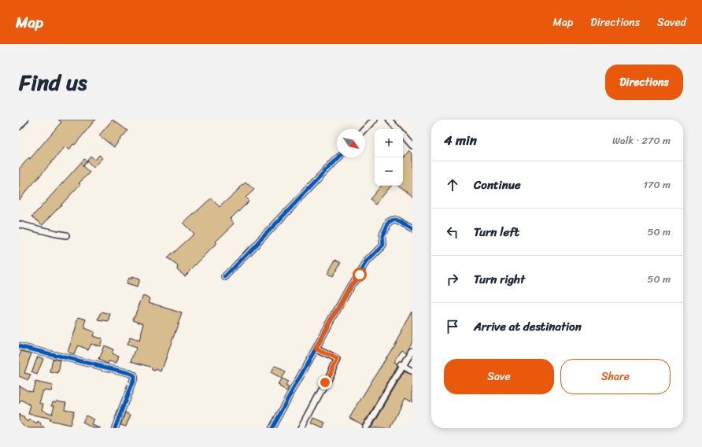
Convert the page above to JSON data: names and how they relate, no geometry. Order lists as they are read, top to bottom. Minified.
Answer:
{"north":"bottom right","page":{"header":"Map","nav":["Map","Directions","Saved"],"title":"Find us","buttons":["Directions",["Save","Share"]],"heading":["4 min","Walk · 270 m"],"map_buttons":["+","−"],"list":[["Continue","170 m"],["Turn left","50 m"],["Turn right","50 m"],"Arrive at destination"]}}
